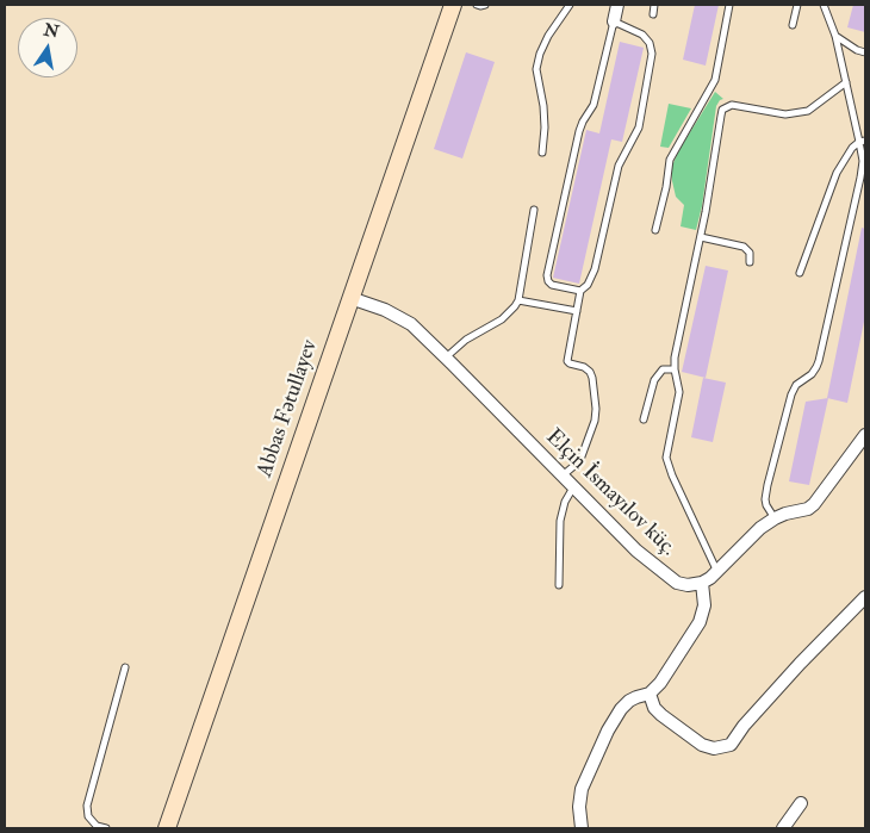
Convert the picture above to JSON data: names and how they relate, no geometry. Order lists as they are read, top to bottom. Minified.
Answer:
{"streets":{"main road":["Abbas Fətullayev"],"street":["Elçin İsmayılov küç."]},"crossings":[["Abbas Fətullayev","Elçin İsmayılov küç."]],"north":"top"}
